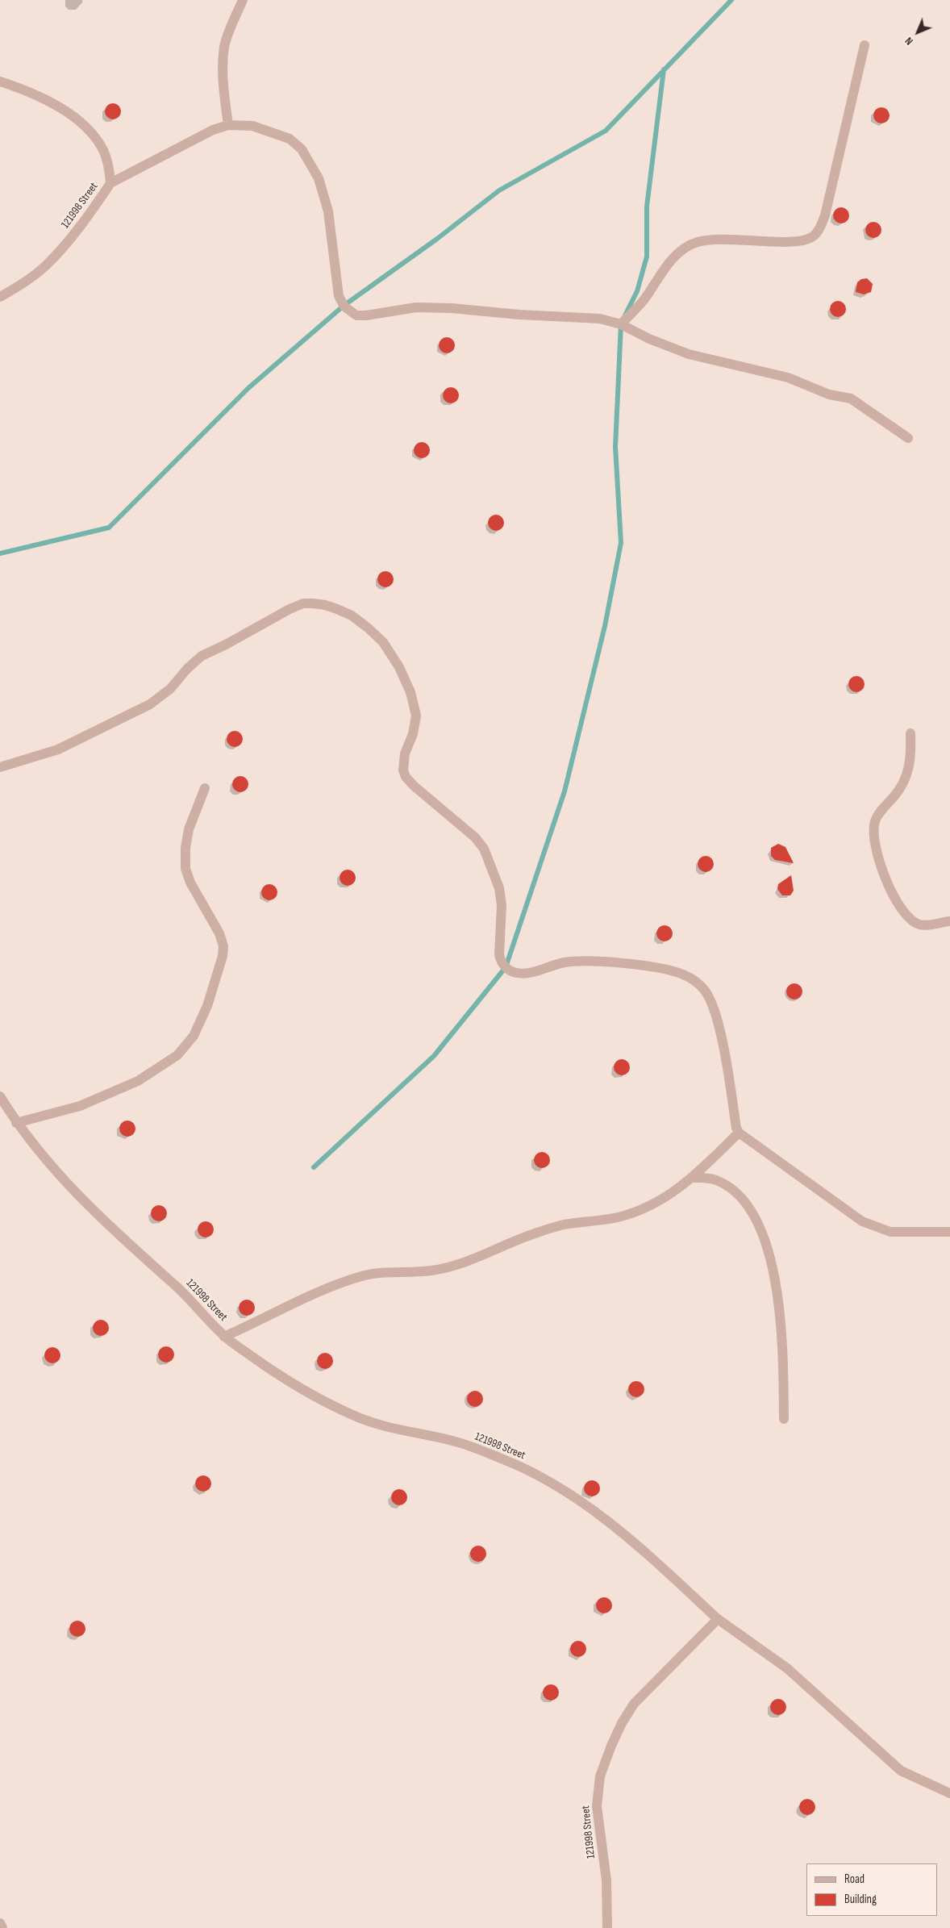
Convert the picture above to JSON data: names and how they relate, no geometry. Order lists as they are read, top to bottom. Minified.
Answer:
{"streets":{"street":["121998 Street"]},"legend":["Road","Building"],"north":"bottom left"}
